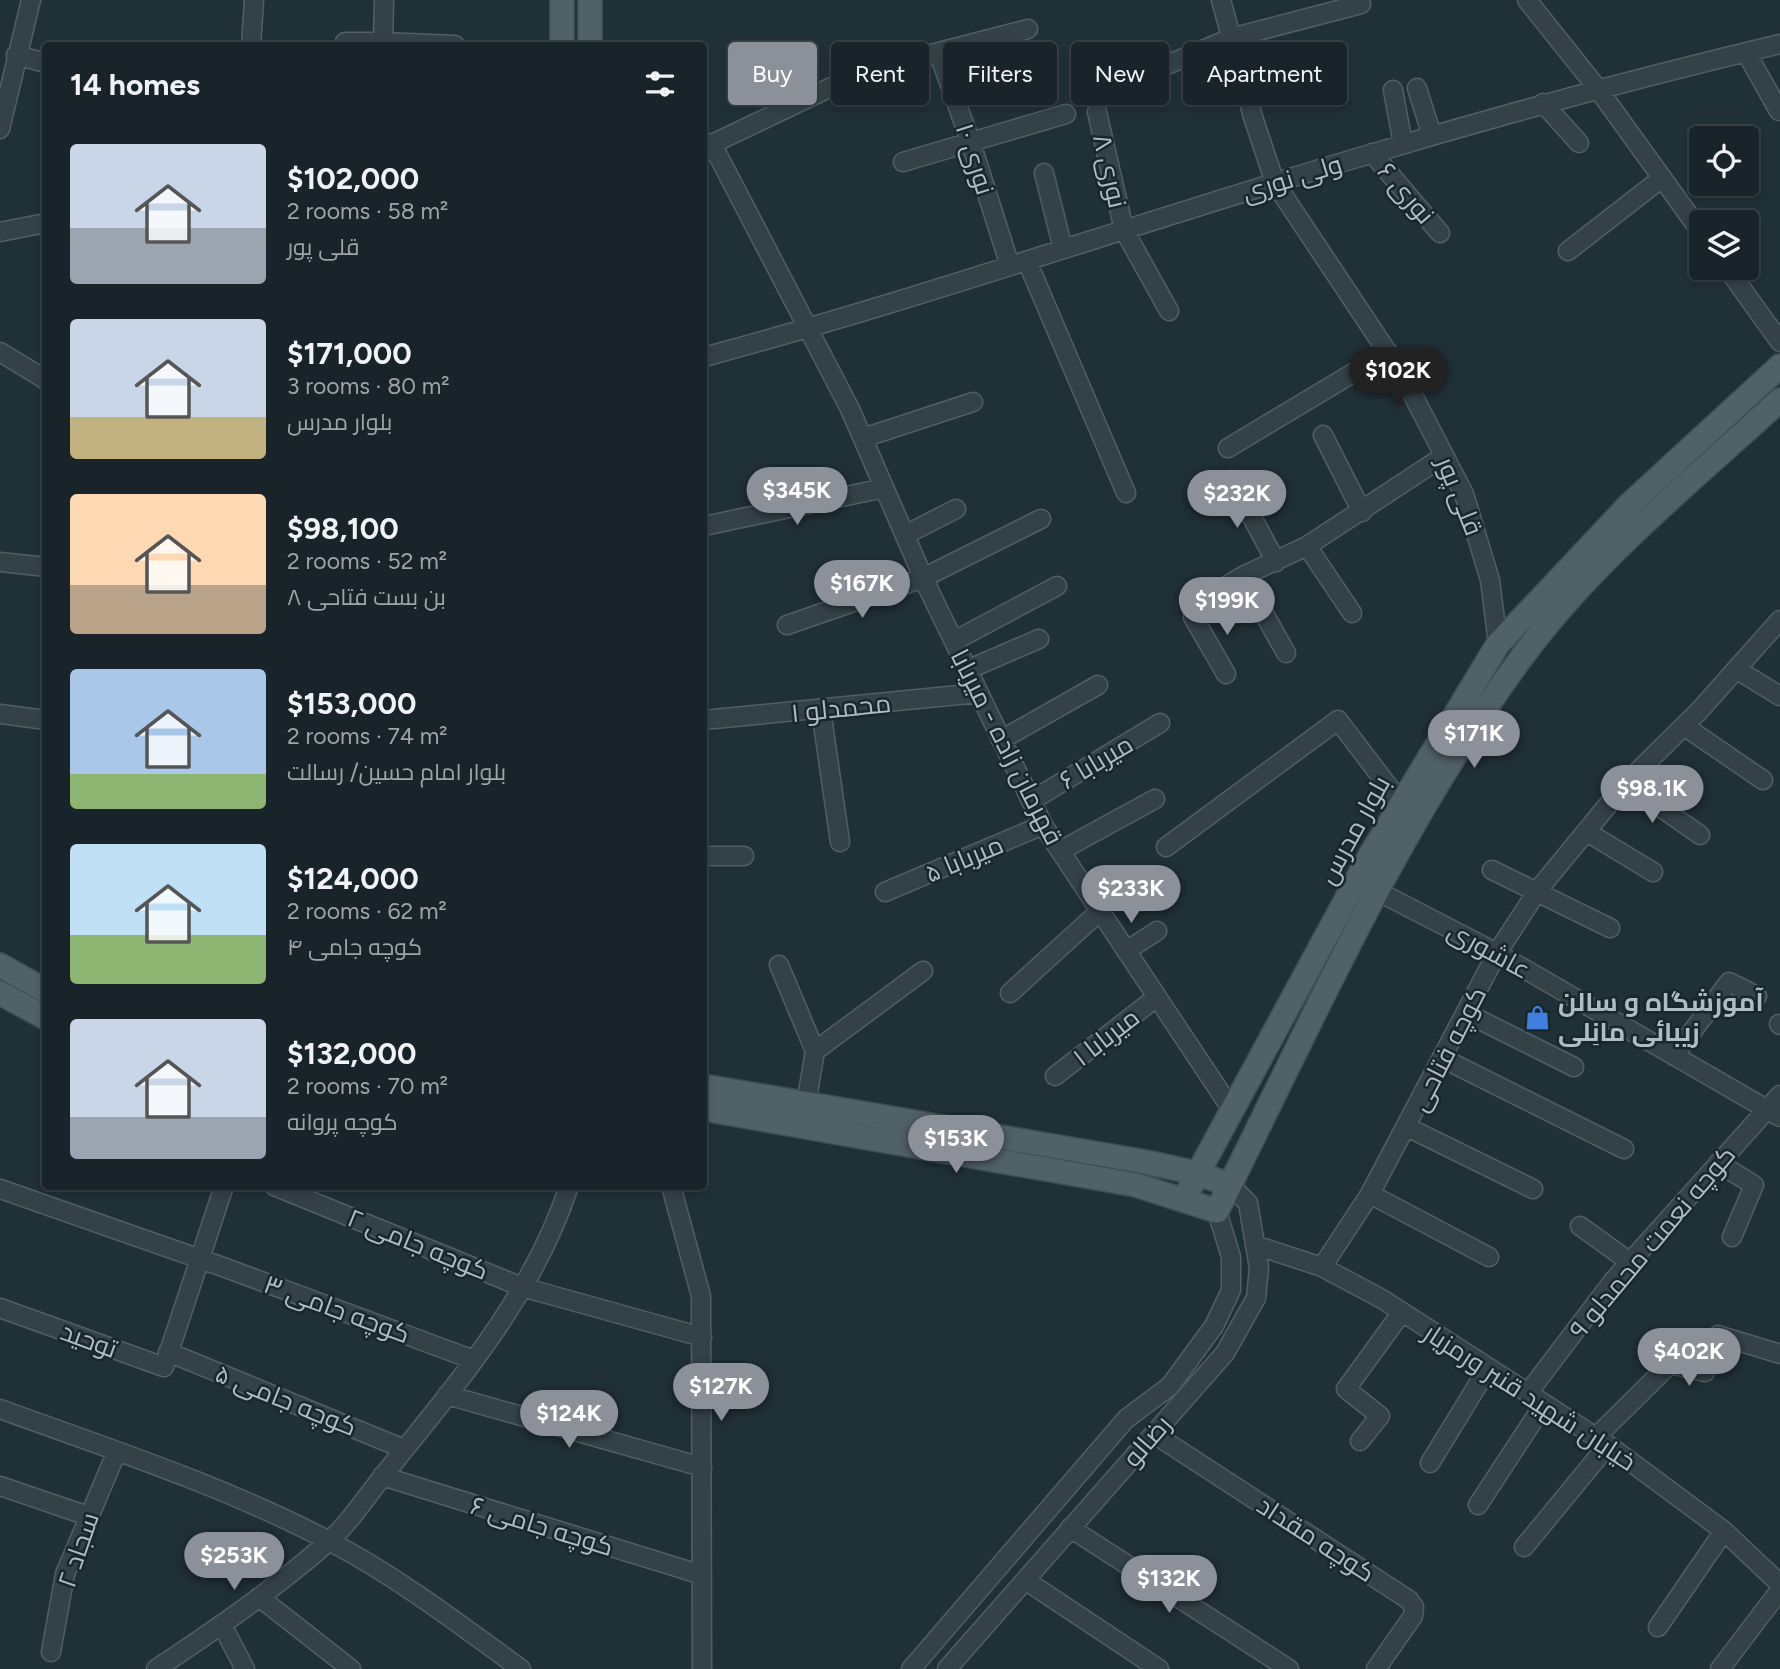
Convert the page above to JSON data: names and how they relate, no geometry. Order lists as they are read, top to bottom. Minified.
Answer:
{"streets":{"main road":["بلوار مدرس"],"street":["نوری ۱۰","نوری ۸","ولی نوری","نوری ۶","قلی پور","محمدلو ۱","قهرمان زاده - میربابا","میربابا ۶","میربابا ۵","عاشوری","میربابا ۱","کوچه فتاحی","کوچه نعمت محمدلو ۹","کوچه جامی ۲","کوچه جامی ۳","توحید","خیابان شهید قنبر ورمزیار","کوچه جامی ۵","رضالو","کوچه جامی ۶","کوچه مقداد","سجاد ۲"]},"crossings":[["نوری ۱۰","ولی نوری"],["نوری ۸","ولی نوری"],["ولی نوری","نوری ۶"],["ولی نوری","قلی پور"],["ولی نوری","قهرمان زاده - میربابا"],["قلی پور","بلوار مدرس"],["محمدلو ۱","قهرمان زاده - میربابا"],["قهرمان زاده - میربابا","میربابا ۶"],["قهرمان زاده - میربابا","بلوار مدرس"],["قهرمان زاده - میربابا","میربابا ۵"],["قهرمان زاده - میربابا","میربابا ۱"],["بلوار مدرس","عاشوری"],["بلوار مدرس","رضالو"],["عاشوری","کوچه فتاحی"],["عاشوری","کوچه نعمت محمدلو ۹"],["کوچه فتاحی","خیابان شهید قنبر ورمزیار"],["کوچه نعمت محمدلو ۹","خیابان شهید قنبر ورمزیار"],["توحید","کوچه جامی ۵"],["خیابان شهید قنبر ورمزیار","رضالو"],["رضالو","کوچه مقداد"]],"places":{"shop":["آموزشگاه و سالن زیبائی مانِلی"]},"page":{"chip":["Buy","Rent","Filters","New","Apartment"],"heading":"14 homes","list":[{"name":"$102,000","note":"2 rooms · 58 m² · قلی پور"},{"name":"$171,000","note":"3 rooms · 80 m² · بلوار مدرس"},{"name":"$98,100","note":"2 rooms · 52 m² · ۸ بن بست فتاحی"},{"name":"$153,000","note":"2 rooms · 74 m² · بلوار امام حسین/ رسالت"},{"name":"$124,000","note":"2 rooms · 62 m² · کوچه جامی ۴"},{"name":"$132,000","note":"2 rooms · 70 m² · کوچه پروانه"}],"price":["$102K","$345K","$232K","$167K","$199K","$171K","$98.1K","$233K","$153K","$402K","$127K","$124K","$253K","$132K"]}}
